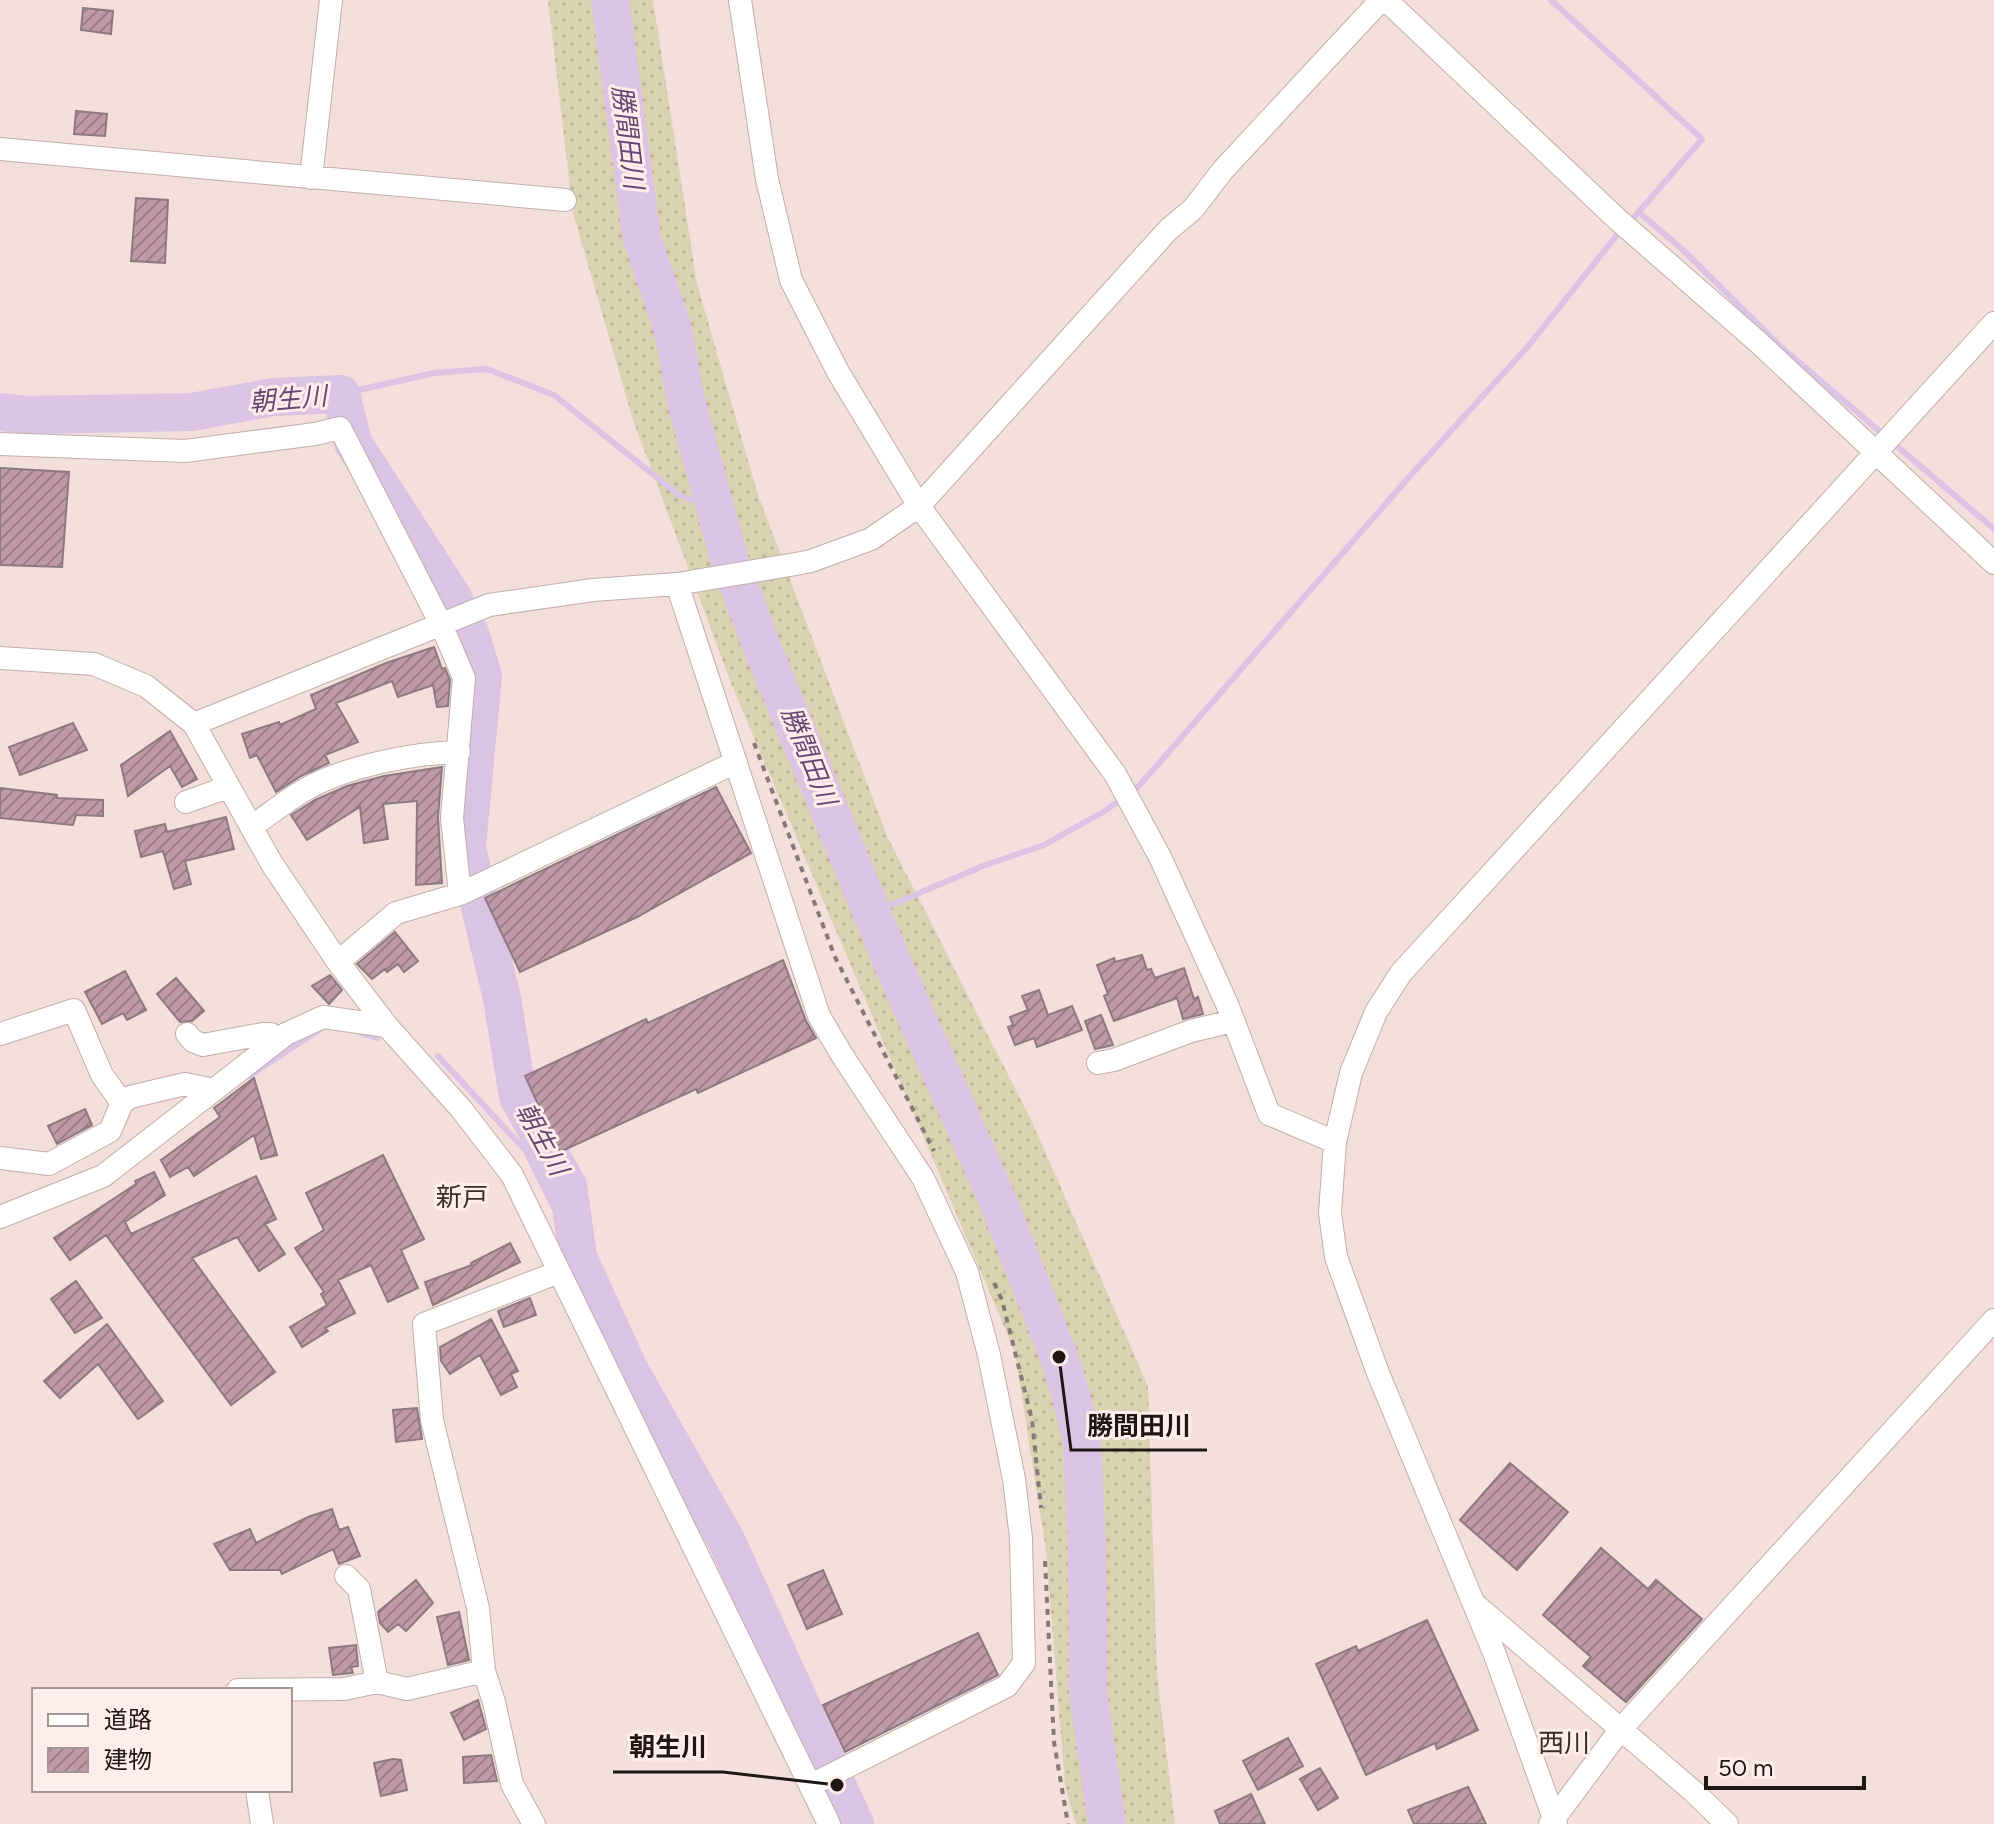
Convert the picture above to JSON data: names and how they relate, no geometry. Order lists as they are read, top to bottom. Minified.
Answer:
{"districts":["新戸","西川"],"water":["勝間田川","朝生川"],"places":["勝間田川","朝生川"],"legend":["道路","建物"],"scale_bar":"50 m"}
